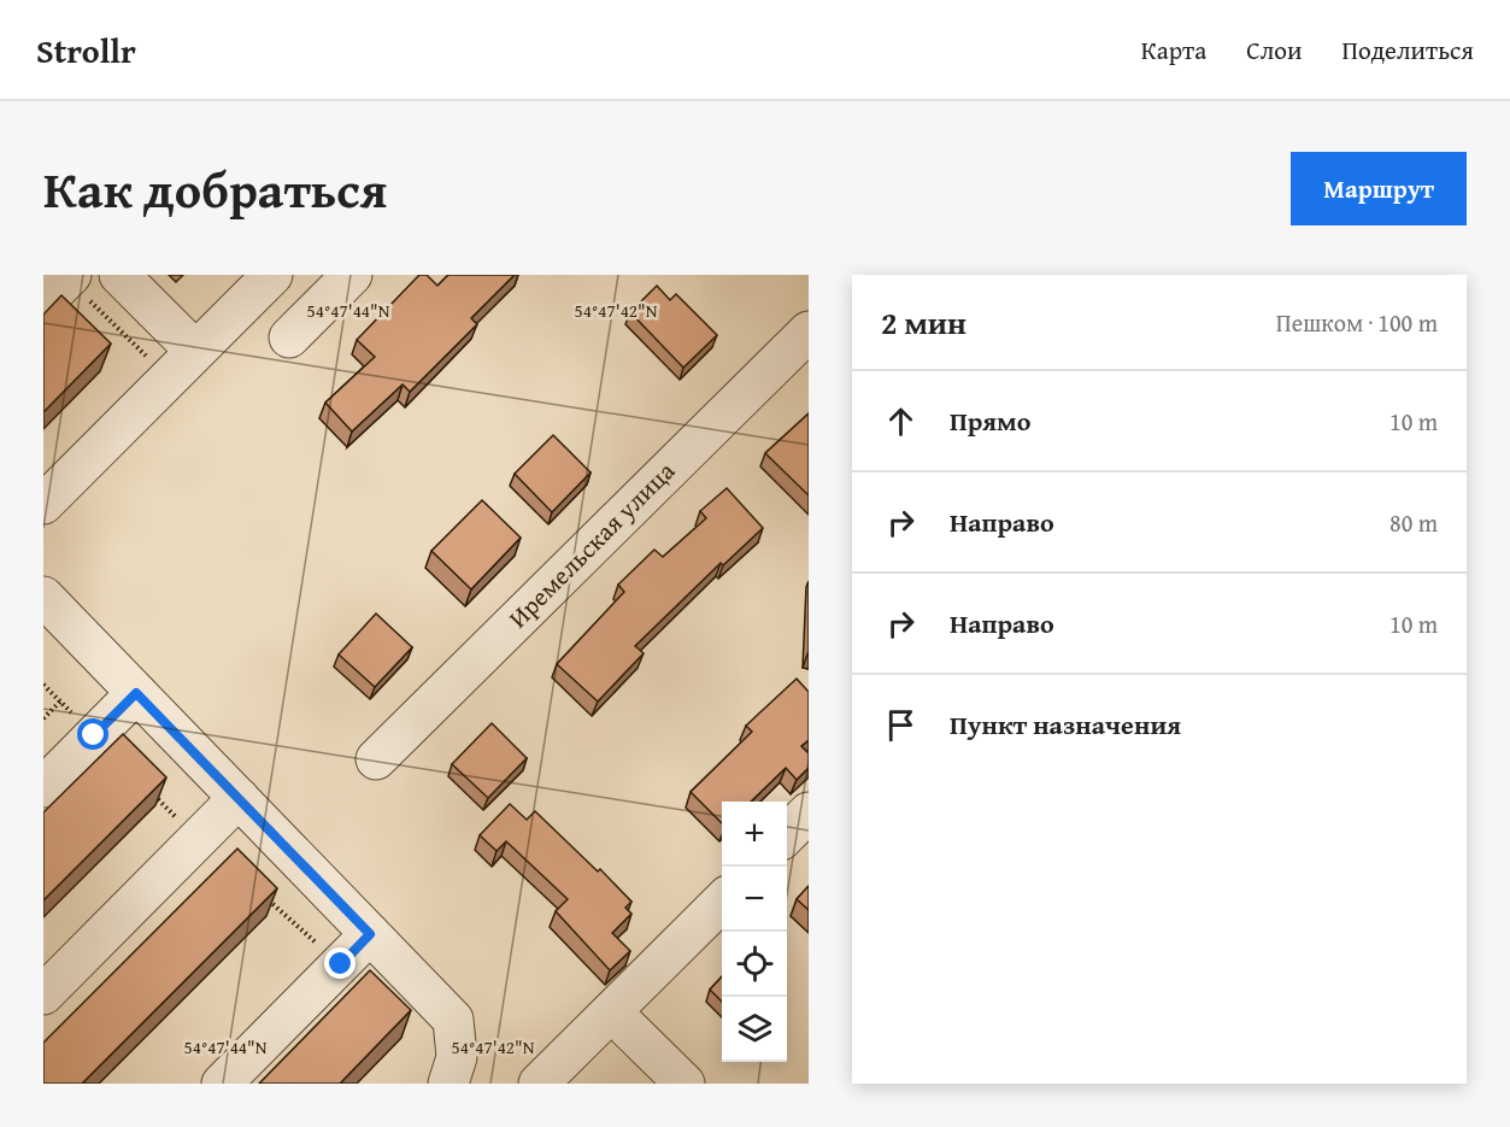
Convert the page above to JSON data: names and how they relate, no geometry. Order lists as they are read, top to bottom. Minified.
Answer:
{"streets":{"street":["Иремельская улица"]},"page":{"header":"Strollr","nav":["Карта","Слои","Поделиться"],"title":"Как добраться","buttons":"Маршрут","heading":["2 мин","Пешком · 100 m"],"list":[["Прямо","10 m"],["Направо","80 m"],["Направо","10 m"],"Пункт назначения"],"map_buttons":["+","−"]},"coordinates":["54°47'44\"N","54°47'42\"N"]}
